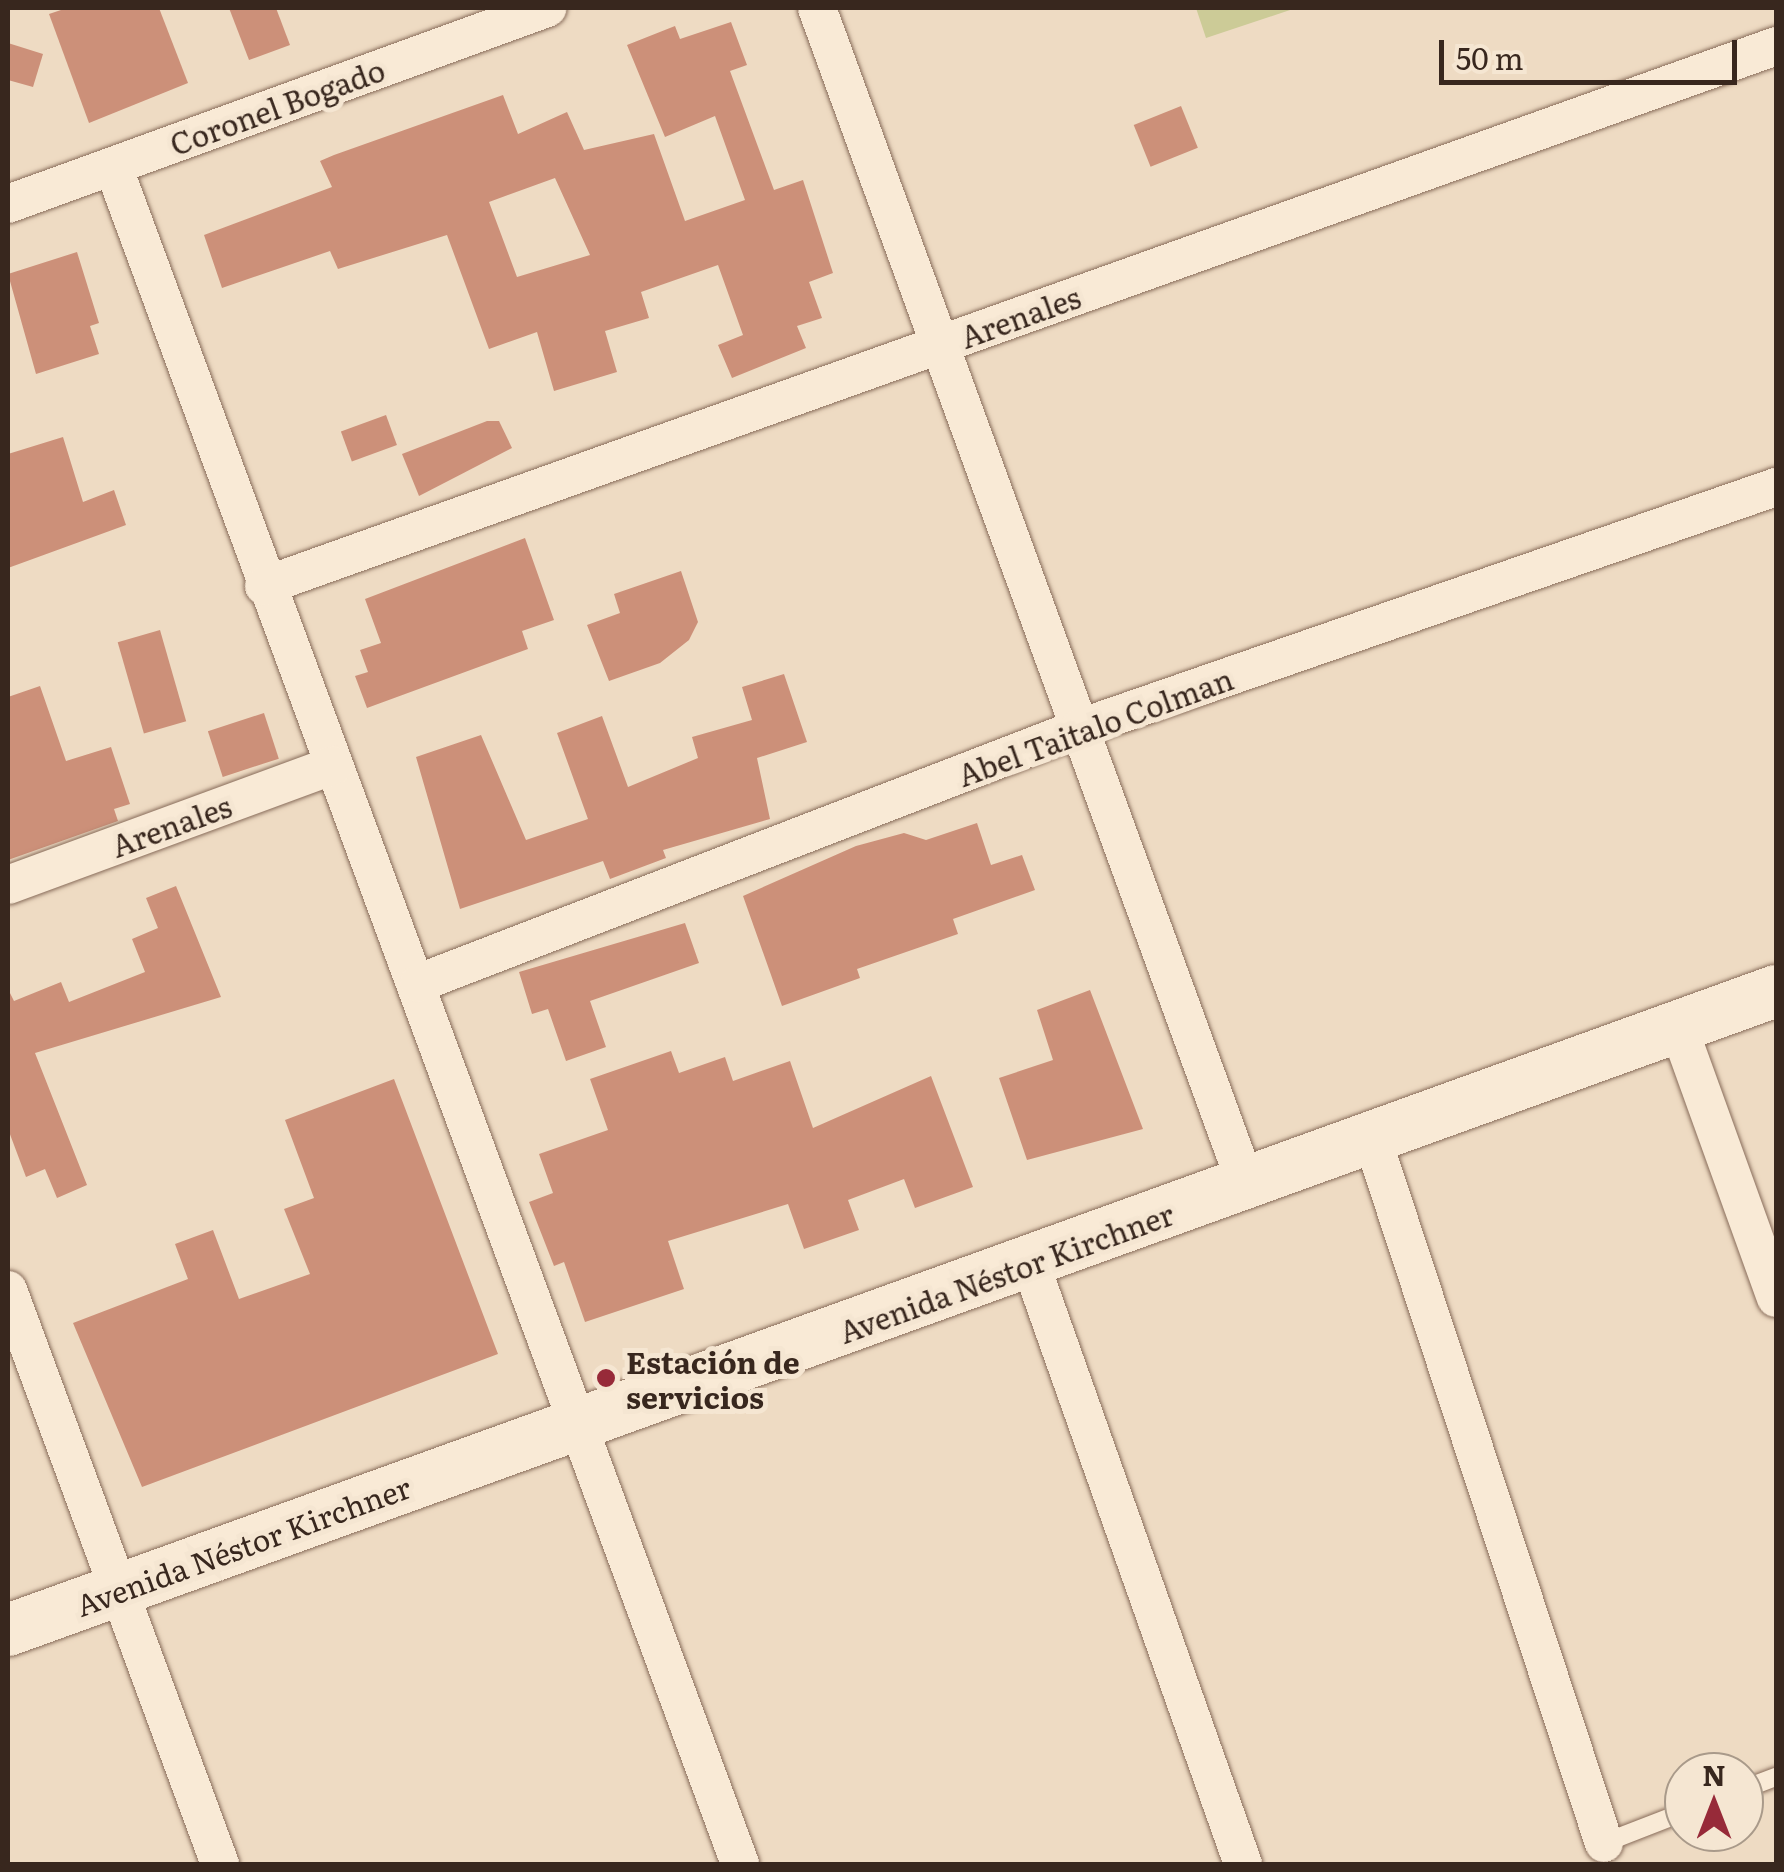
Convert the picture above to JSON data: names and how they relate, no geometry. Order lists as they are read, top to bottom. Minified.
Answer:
{"streets":{"main road":["Avenida Néstor Kirchner"],"street":["Coronel Bogado","Arenales","Abel Taitalo Colman"]},"places":["Estación de servicios"],"scale_bar":"50 m","north":"top"}
